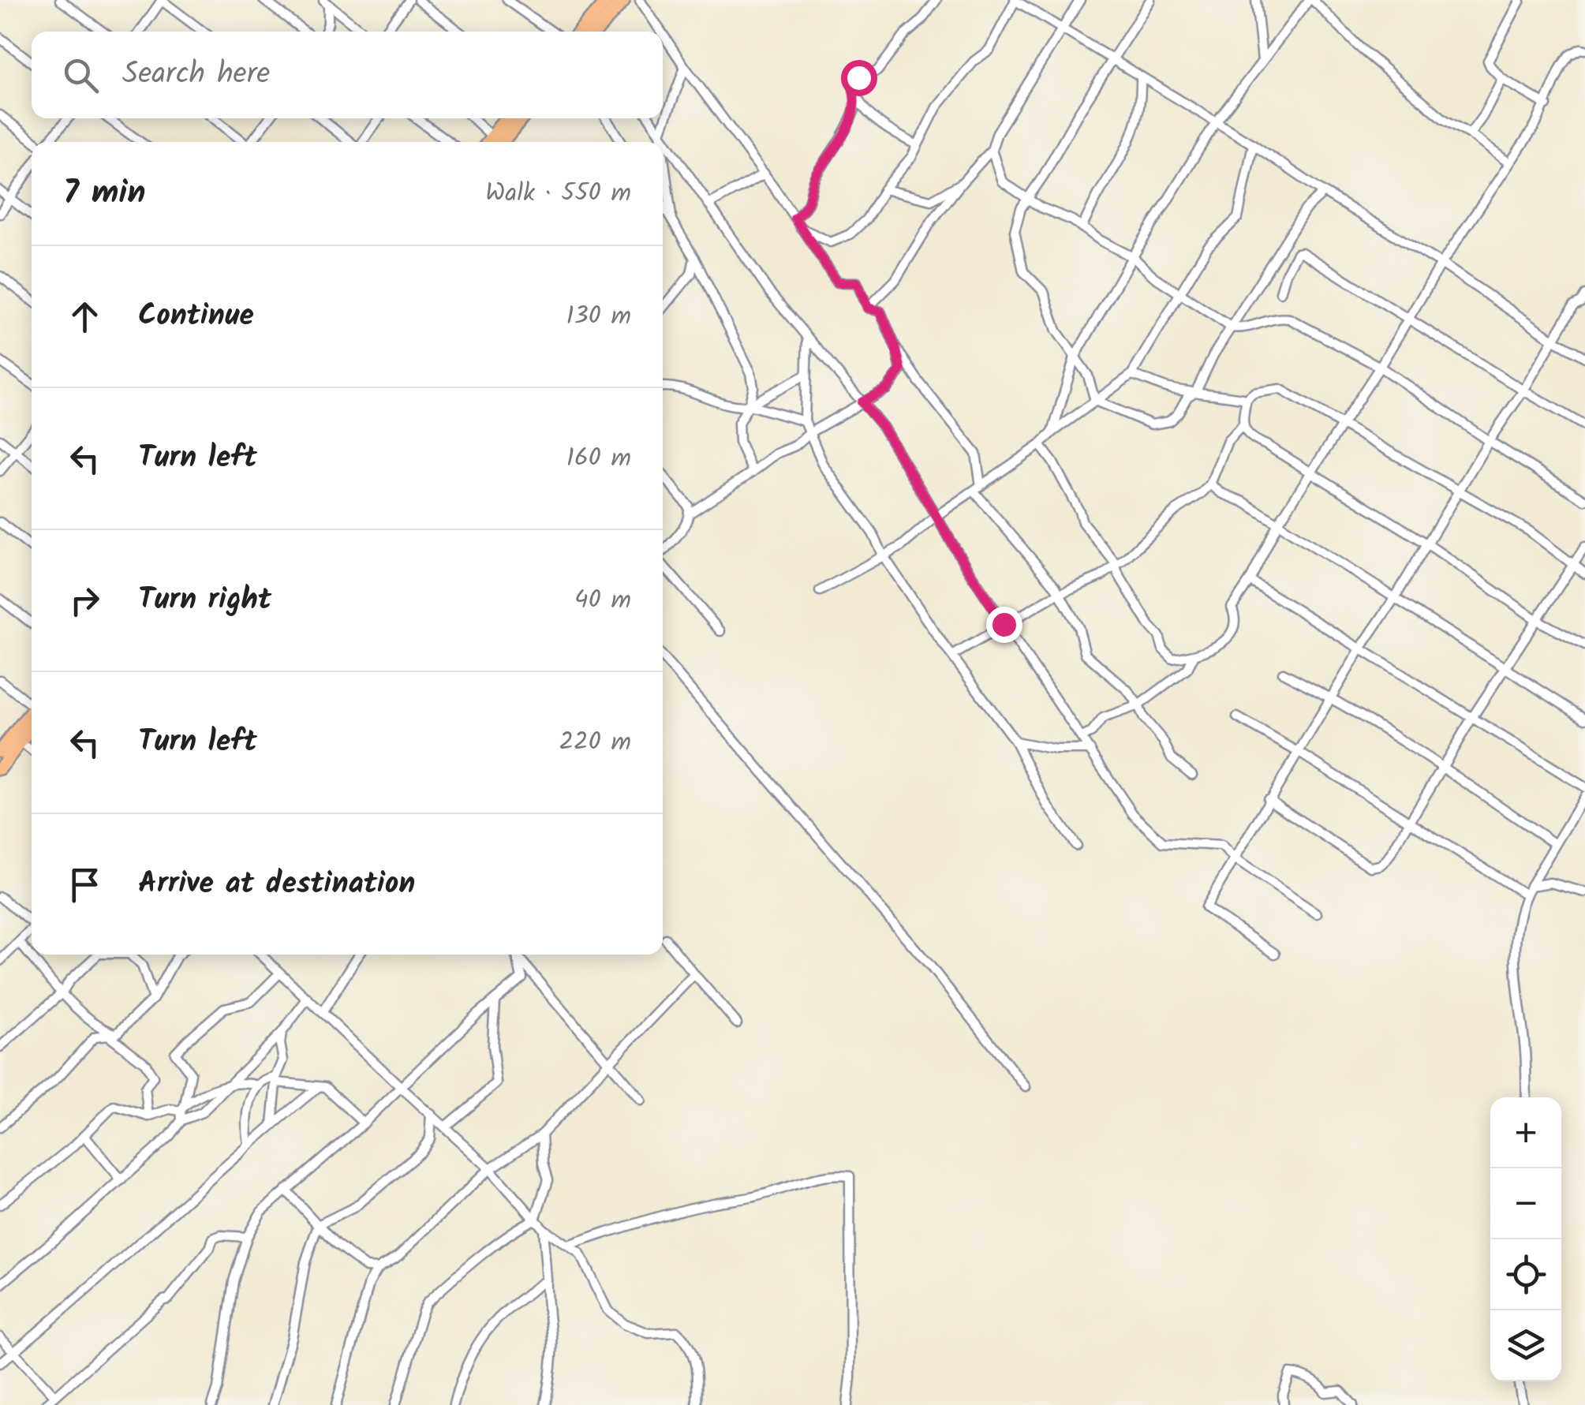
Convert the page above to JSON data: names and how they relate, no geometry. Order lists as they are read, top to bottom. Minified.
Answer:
{"page":{"search":"Search here","heading":["7 min","Walk · 550 m"],"list":[["Continue","130 m"],["Turn left","160 m"],["Turn right","40 m"],["Turn left","220 m"],"Arrive at destination"],"map_buttons":["+","−"]}}
